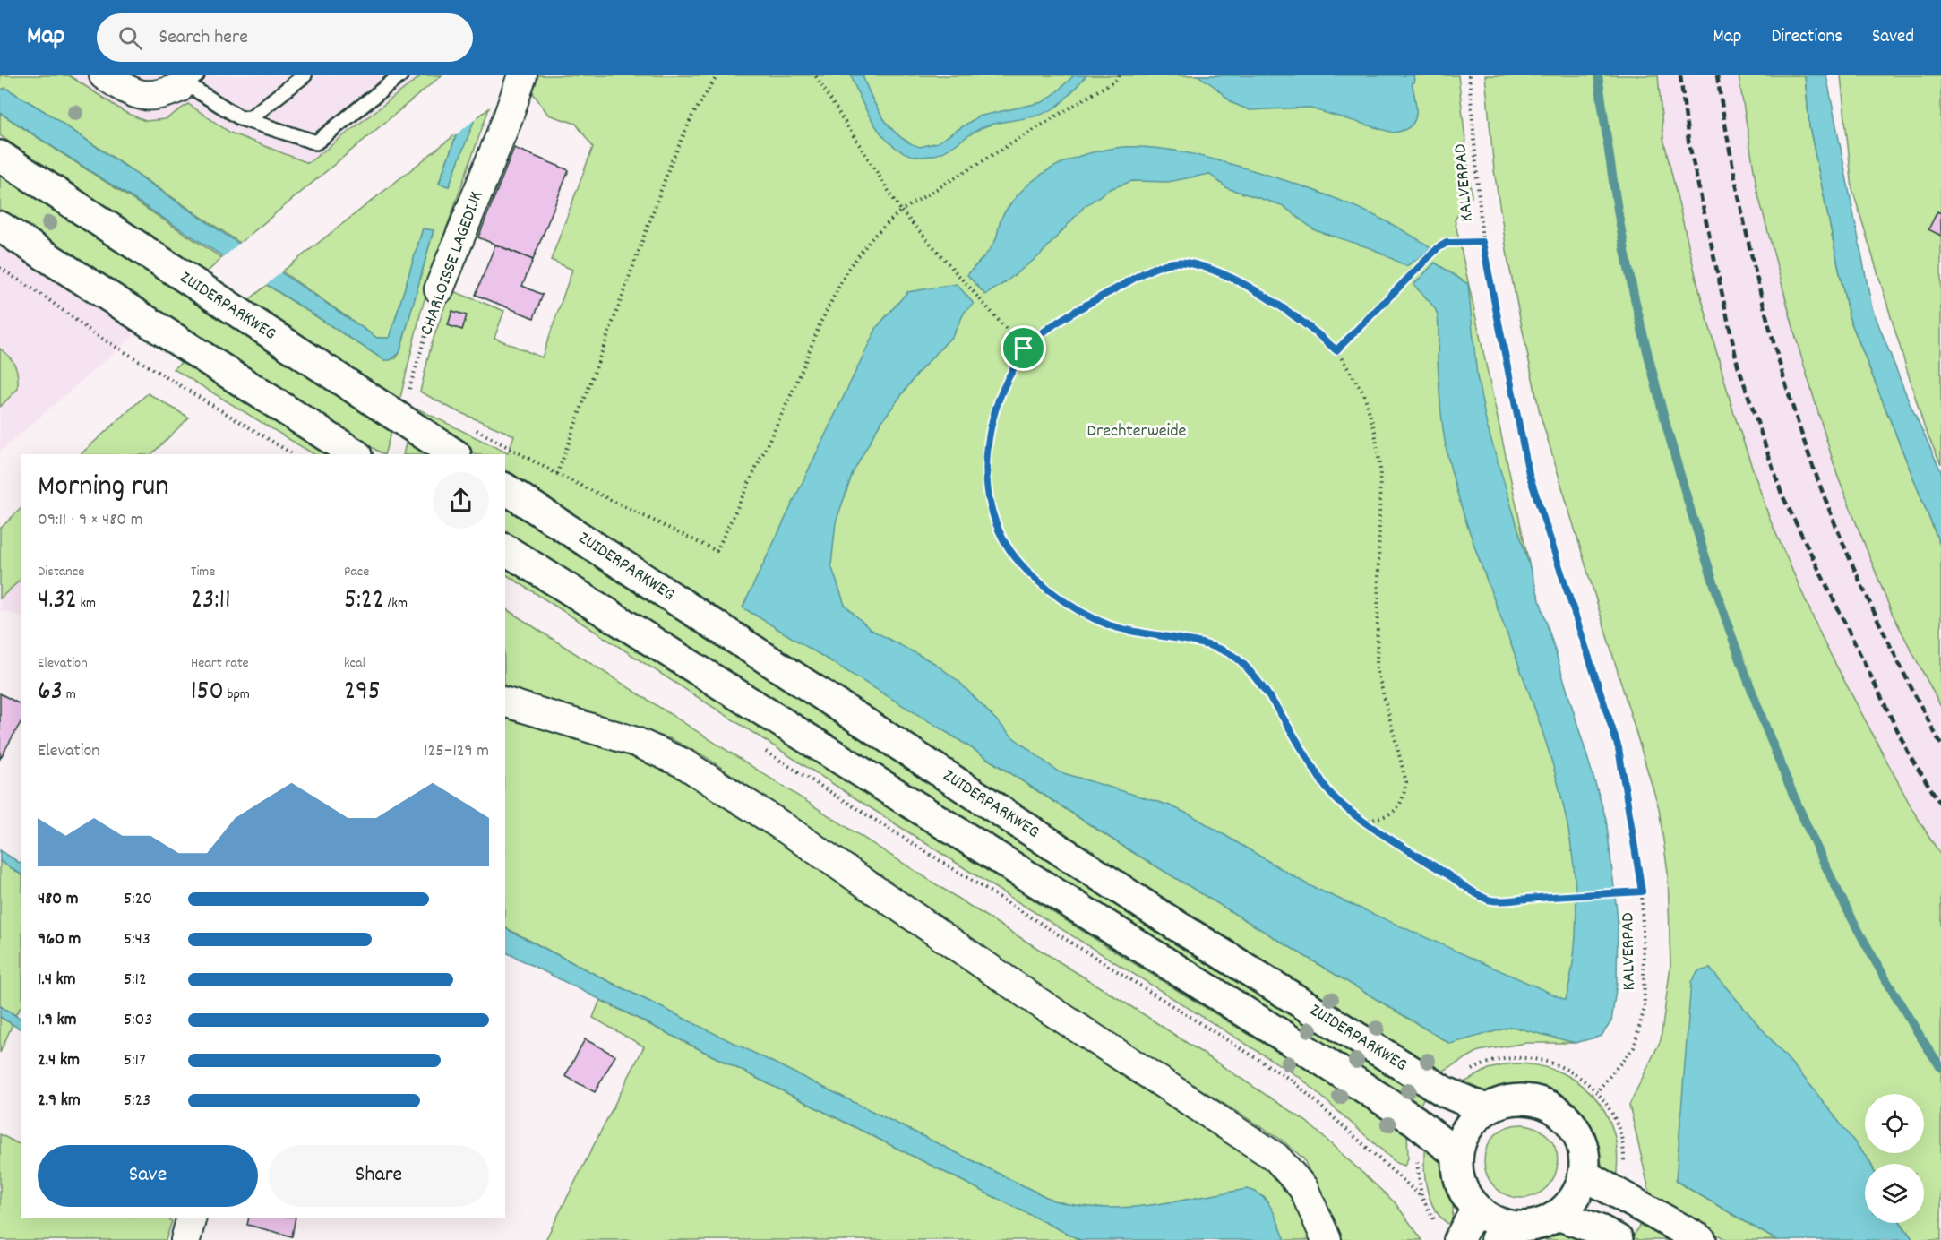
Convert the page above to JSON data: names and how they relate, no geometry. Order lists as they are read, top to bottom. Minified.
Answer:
{"streets":{"main road":["ZUIDERPARKWEG"],"street":["CHARLOISSE LAGEDIJK"],"path":["KALVERPAD"]},"crossings":[["CHARLOISSE LAGEDIJK","ZUIDERPARKWEG"]],"parks":["Drechterweide"],"page":{"header":"Map","search":"Search here","nav":["Map","Directions","Saved"],"heading":["Morning run","09:11 · 9 × 480 m"],"stats":[["Distance","4.32 km"],["Time","23:11"],["Pace","5:22 /km"],["Elevation","63 m"],["Heart rate","150 bpm"],["kcal","295"]],"chart":["Elevation","125–129 m"],"list":[{"name":"480 m","note":"5:20"},{"name":"960 m","note":"5:43"},{"name":"1.4 km","note":"5:12"},{"name":"1.9 km","note":"5:03"},{"name":"2.4 km","note":"5:17"},{"name":"2.9 km","note":"5:23"}],"buttons":["Save","Share"]}}
